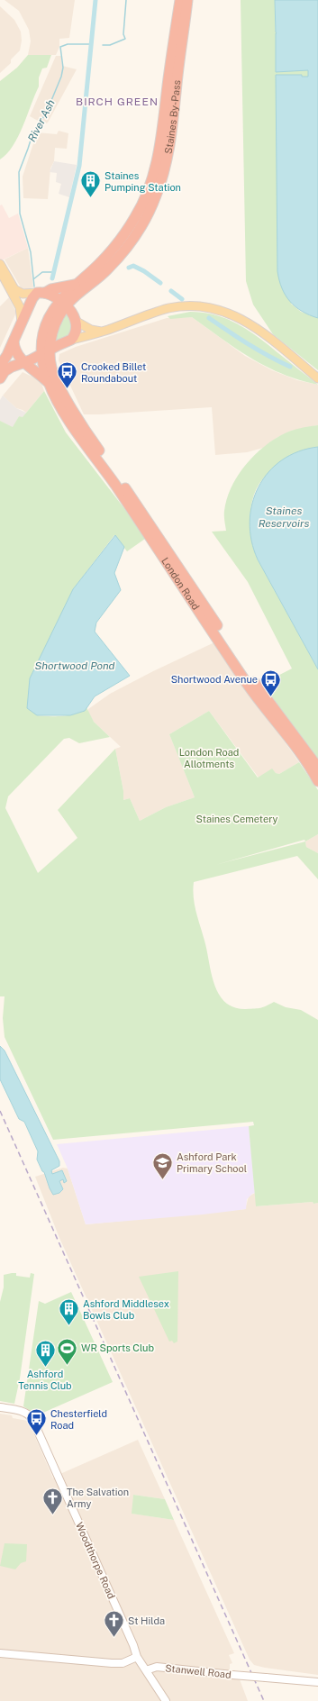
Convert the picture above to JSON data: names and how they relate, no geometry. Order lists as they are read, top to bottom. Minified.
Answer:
{"streets":{"highway":["Staines By-Pass","London Road"],"street":["Woodthorpe Road","Stanwell Road"]},"districts":["BIRCH GREEN"],"water":["River Ash","Staines Reservoirs","Shortwood Pond"],"parks":["London Road Allotments","Staines Cemetery"],"places":{"building":["Staines Pumping Station","Ashford Middlesex Bowls Club","Ashford Tennis Club"],"bus stop":["Crooked Billet Roundabout","Shortwood Avenue","Chesterfield Road"],"school or university":["Ashford Park Primary School"],"sports":["WR Sports Club"],"church":["The Salvation Army","St Hilda"]}}
